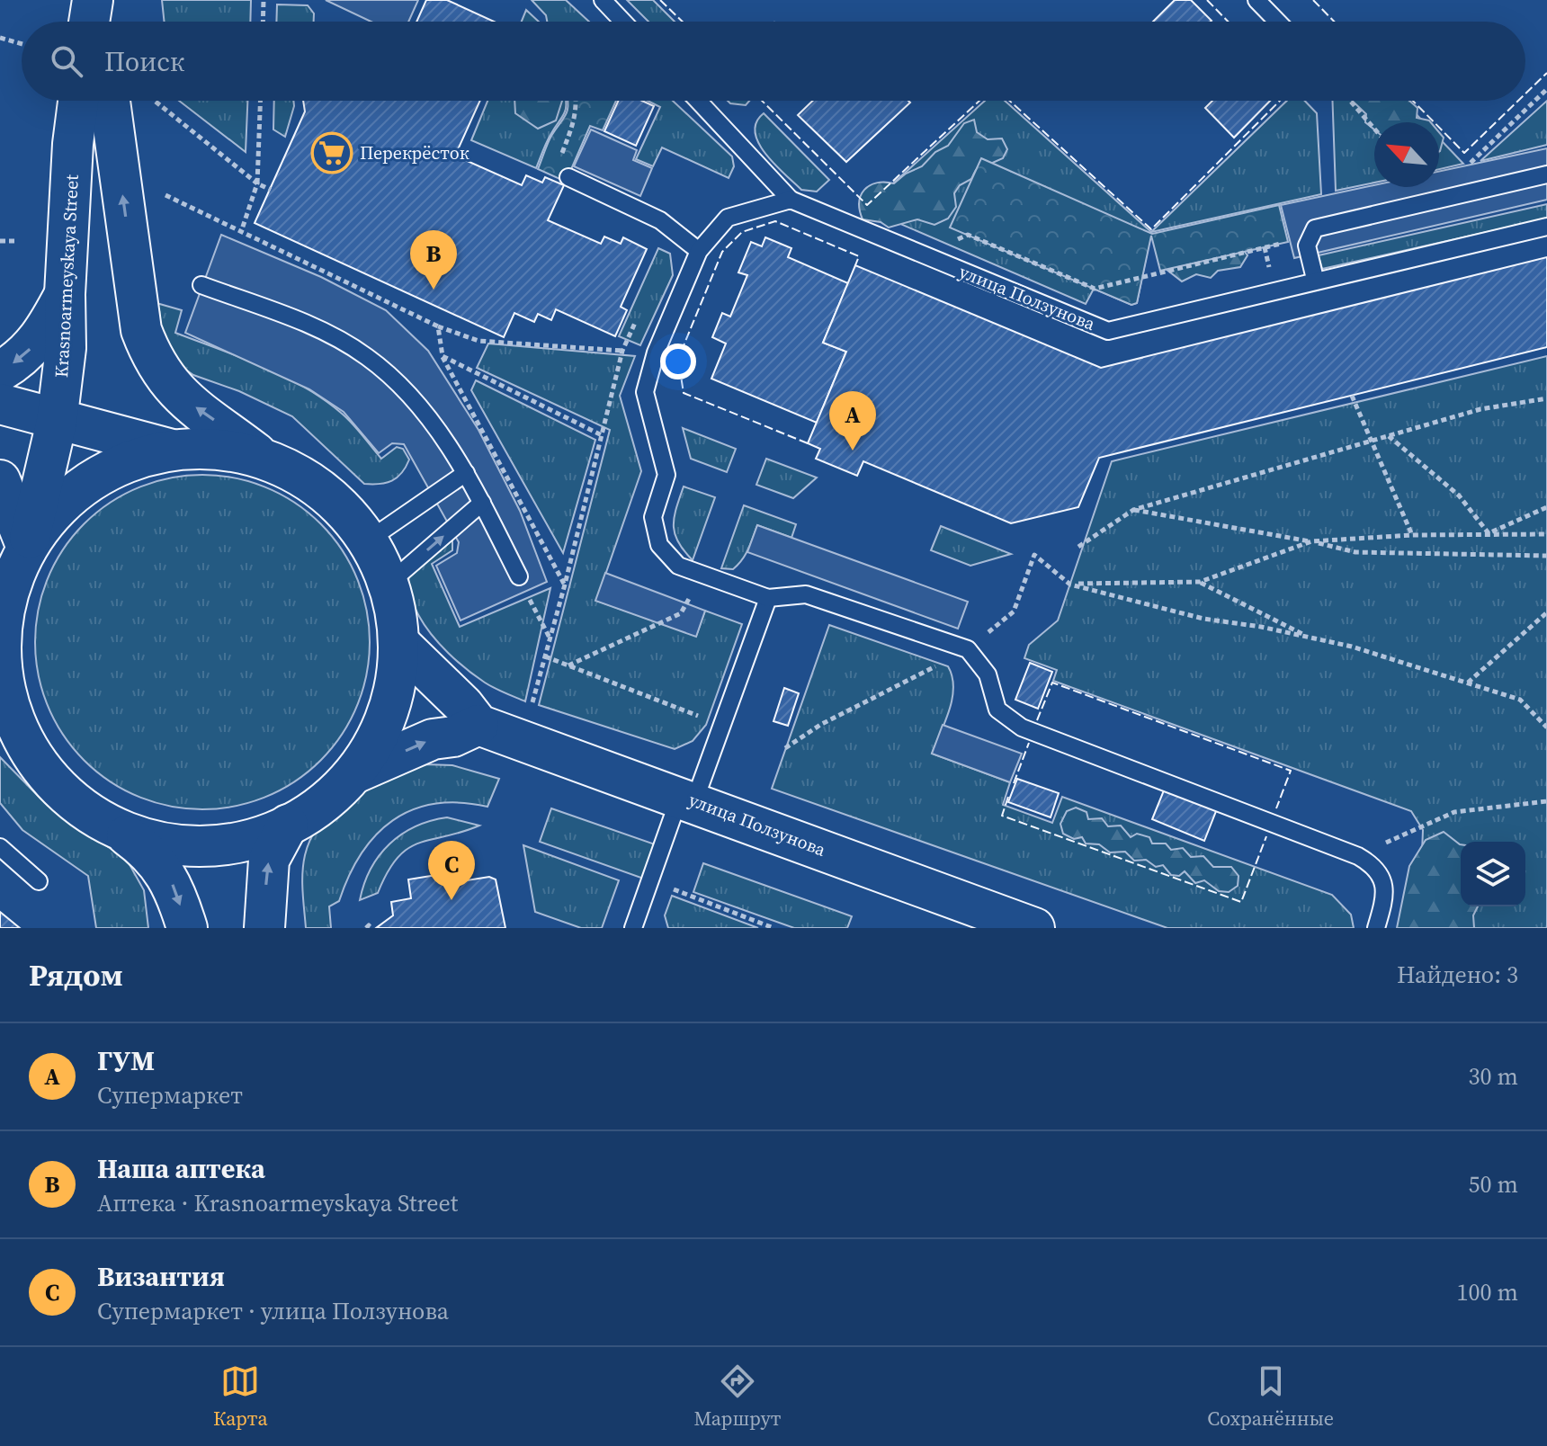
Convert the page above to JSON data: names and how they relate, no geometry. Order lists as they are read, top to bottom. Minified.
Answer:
{"streets":{"main road":["Krasnoarmeyskaya Street","улица Ползунова"]},"places":{"supermarket":["Перекрёсток"]},"north":"top left","page":{"search":"Поиск","pins":["B","A","C"],"heading":["Рядом","Найдено: 3"],"list":[{"mark":"A","name":"ГУМ","note":"Супермаркет","value":"30 m"},{"mark":"B","name":"Наша аптека","note":"Аптека · Krasnoarmeyskaya Street","value":"50 m"},{"mark":"C","name":"Византия","note":"Супермаркет · улица Ползунова","value":"100 m"}],"nav":["Карта","Маршрут","Сохранённые"]}}
